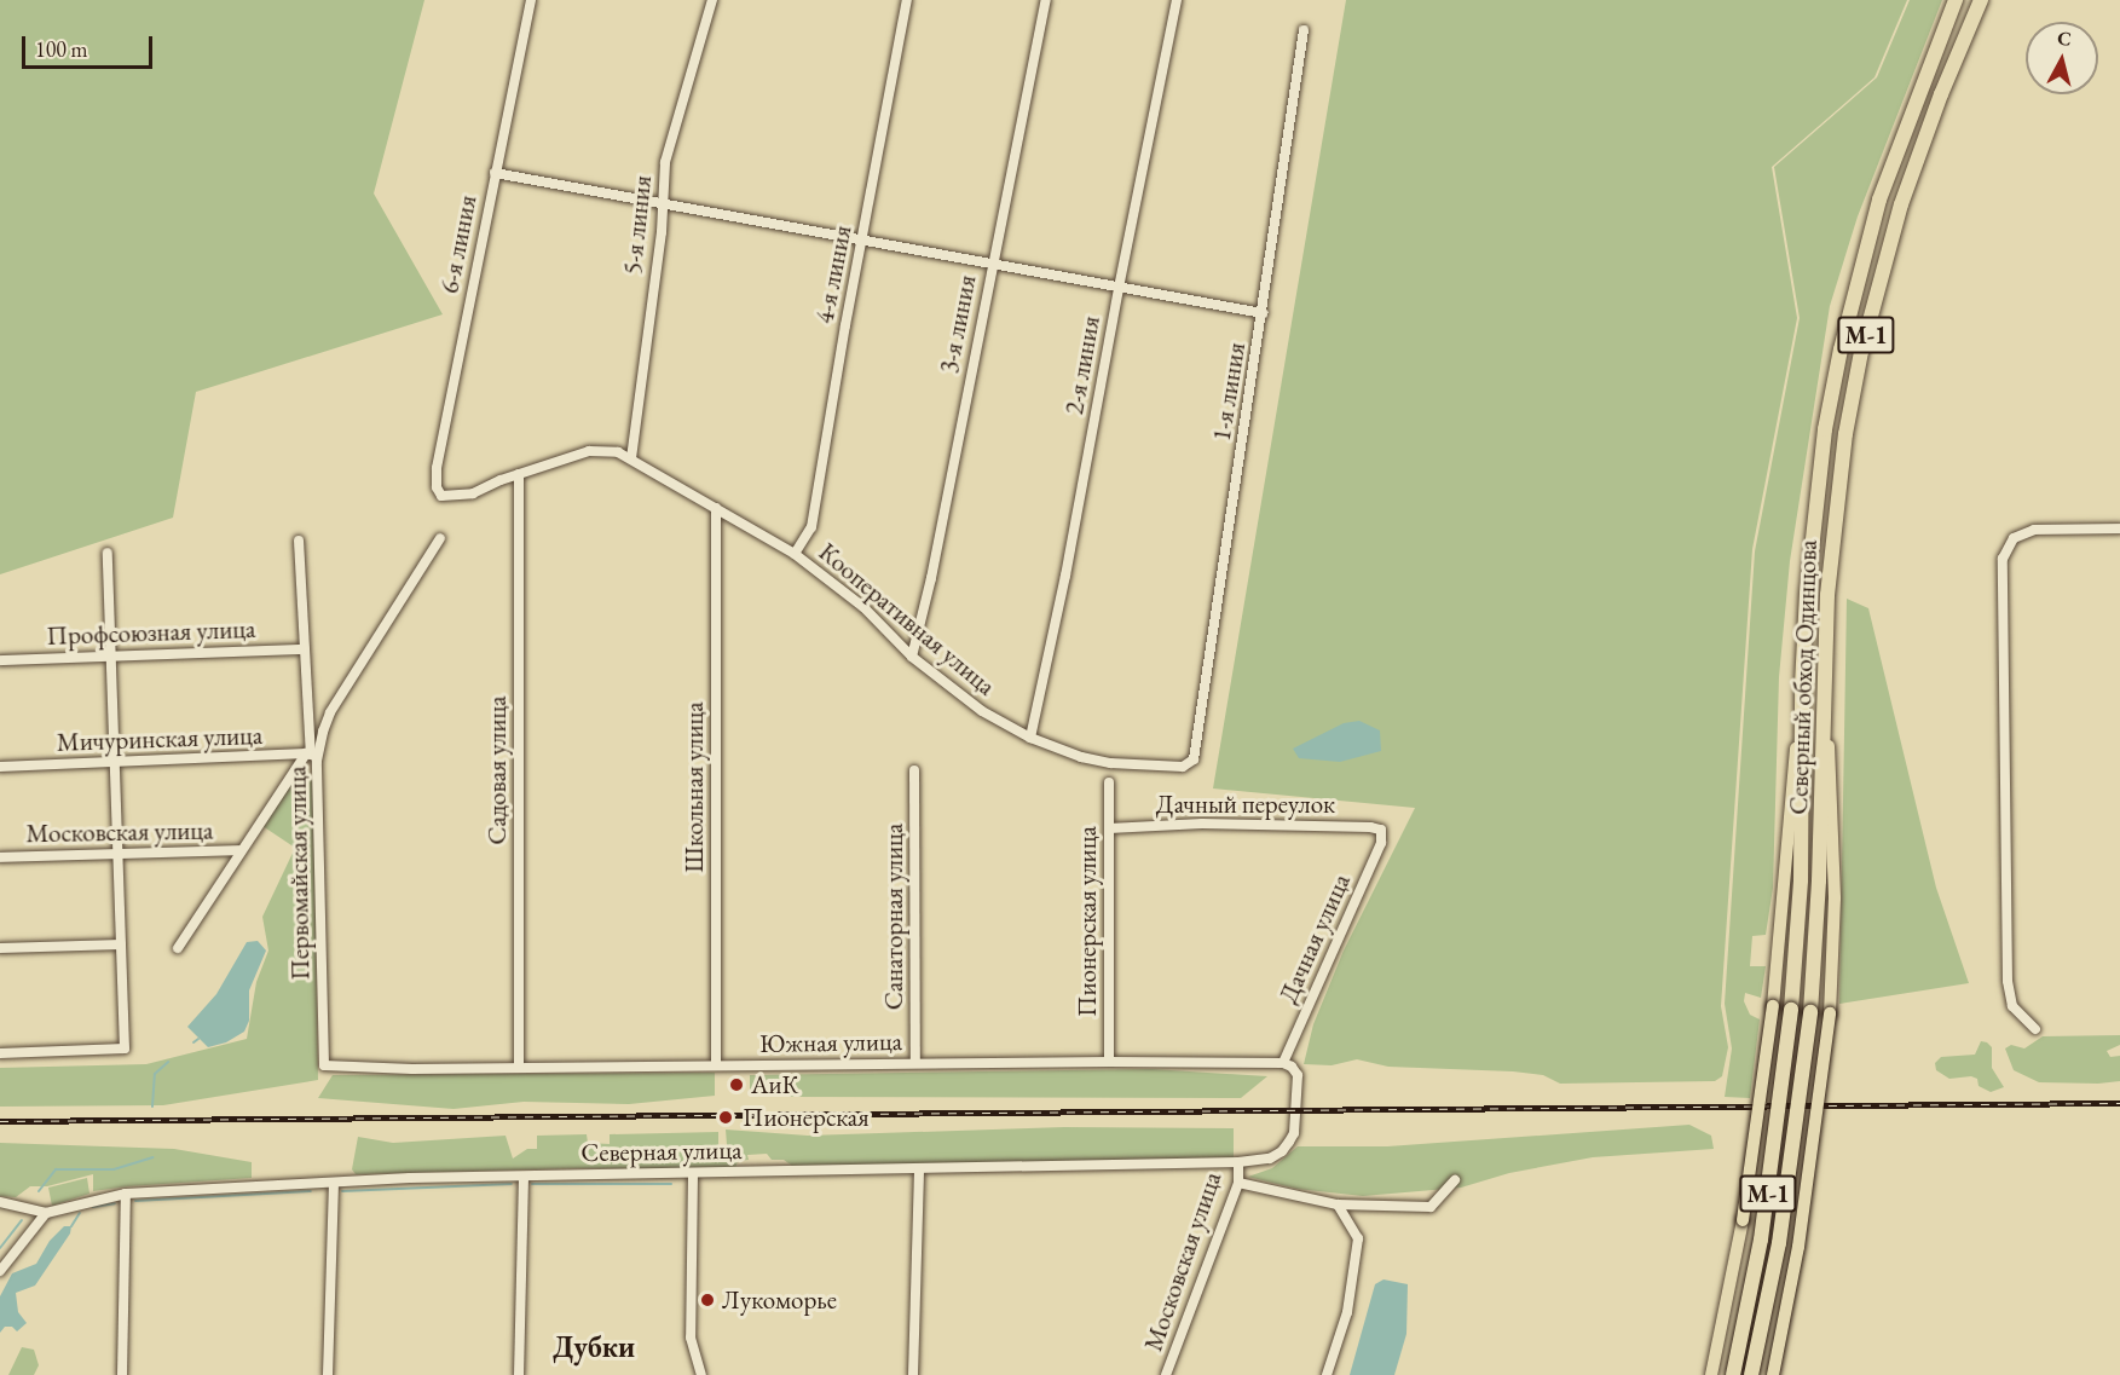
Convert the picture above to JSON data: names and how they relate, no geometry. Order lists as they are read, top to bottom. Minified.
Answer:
{"streets":{"highway":["М-1","Северный обход Одинцова"],"street":["5-я линия","6-я линия","4-я линия","3-я линия","2-я линия","1-я линия","Кооперативная улица","Профсоюзная улица","Мичуринская улица","Садовая улица","Школьная улица","Дачный переулок","Московская улица","Первомайская улица","Санаторная улица","Пионерская улица","Дачная улица","Южная улица","Северная улица"]},"crossings":[["5-я линия","Кооперативная улица"],["6-я линия","Кооперативная улица"],["4-я линия","Кооперативная улица"],["3-я линия","Кооперативная улица"],["2-я линия","Кооперативная улица"],["1-я линия","Кооперативная улица"],["Кооперативная улица","Садовая улица"],["Кооперативная улица","Школьная улица"],["Мичуринская улица","Первомайская улица"],["Садовая улица","Южная улица"],["Школьная улица","Южная улица"],["Дачный переулок","Пионерская улица"],["Дачный переулок","Дачная улица"],["Московская улица","Северная улица"],["Первомайская улица","Южная улица"],["Санаторная улица","Южная улица"],["Пионерская улица","Южная улица"],["Дачная улица","Южная улица"],["Дачная улица","Северная улица"],["Южная улица","Северная улица"]],"districts":["Дубки"],"places":["АиК","Пионерская","Лукоморье"],"scale_bar":"100 m","north":"top"}
